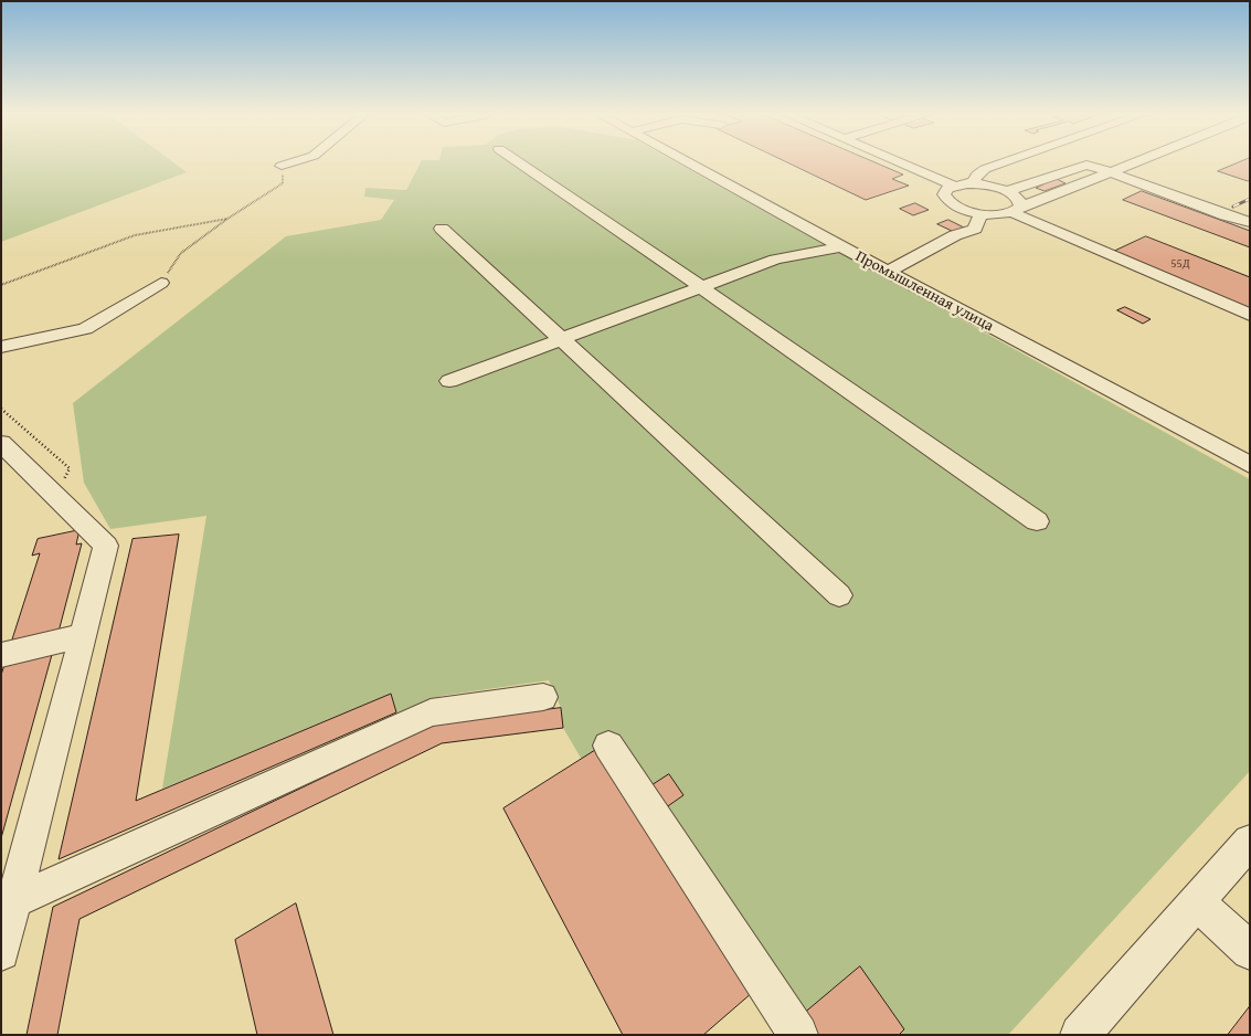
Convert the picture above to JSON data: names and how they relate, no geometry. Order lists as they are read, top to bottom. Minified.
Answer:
{"streets":{"street":["Промышленная улица"]},"house_numbers":["55Д"]}
